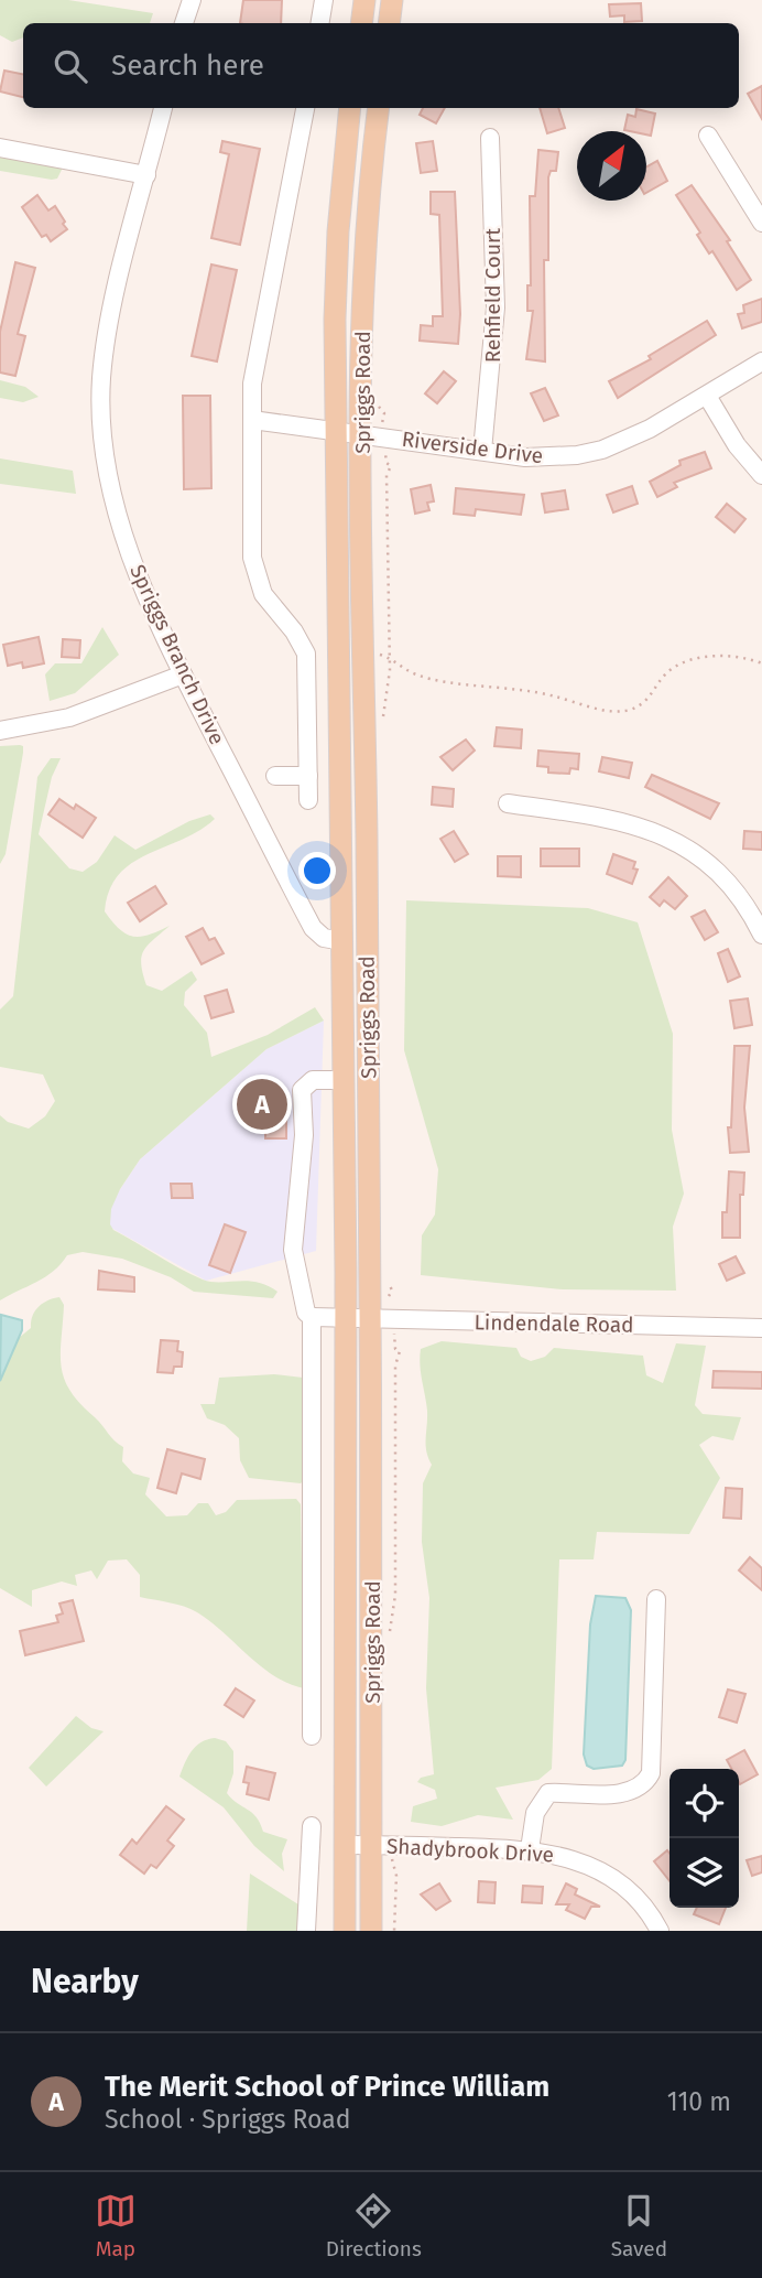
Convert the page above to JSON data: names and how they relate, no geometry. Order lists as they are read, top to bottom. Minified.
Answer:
{"streets":{"main road":["Spriggs Road"],"street":["Rehfield Court","Riverside Drive","Spriggs Branch Drive","Lindendale Road","Shadybrook Drive"]},"crossings":[["Rehfield Court","Riverside Drive"],["Spriggs Road","Riverside Drive"],["Spriggs Road","Spriggs Branch Drive"],["Spriggs Road","Lindendale Road"],["Spriggs Road","Shadybrook Drive"]],"north":"top right","page":{"search":"Search here","pins":"A","heading":"Nearby","list":[{"mark":"A","name":"The Merit School of Prince William","note":"School · Spriggs Road","value":"110 m"}],"nav":["Map","Directions","Saved"]}}
